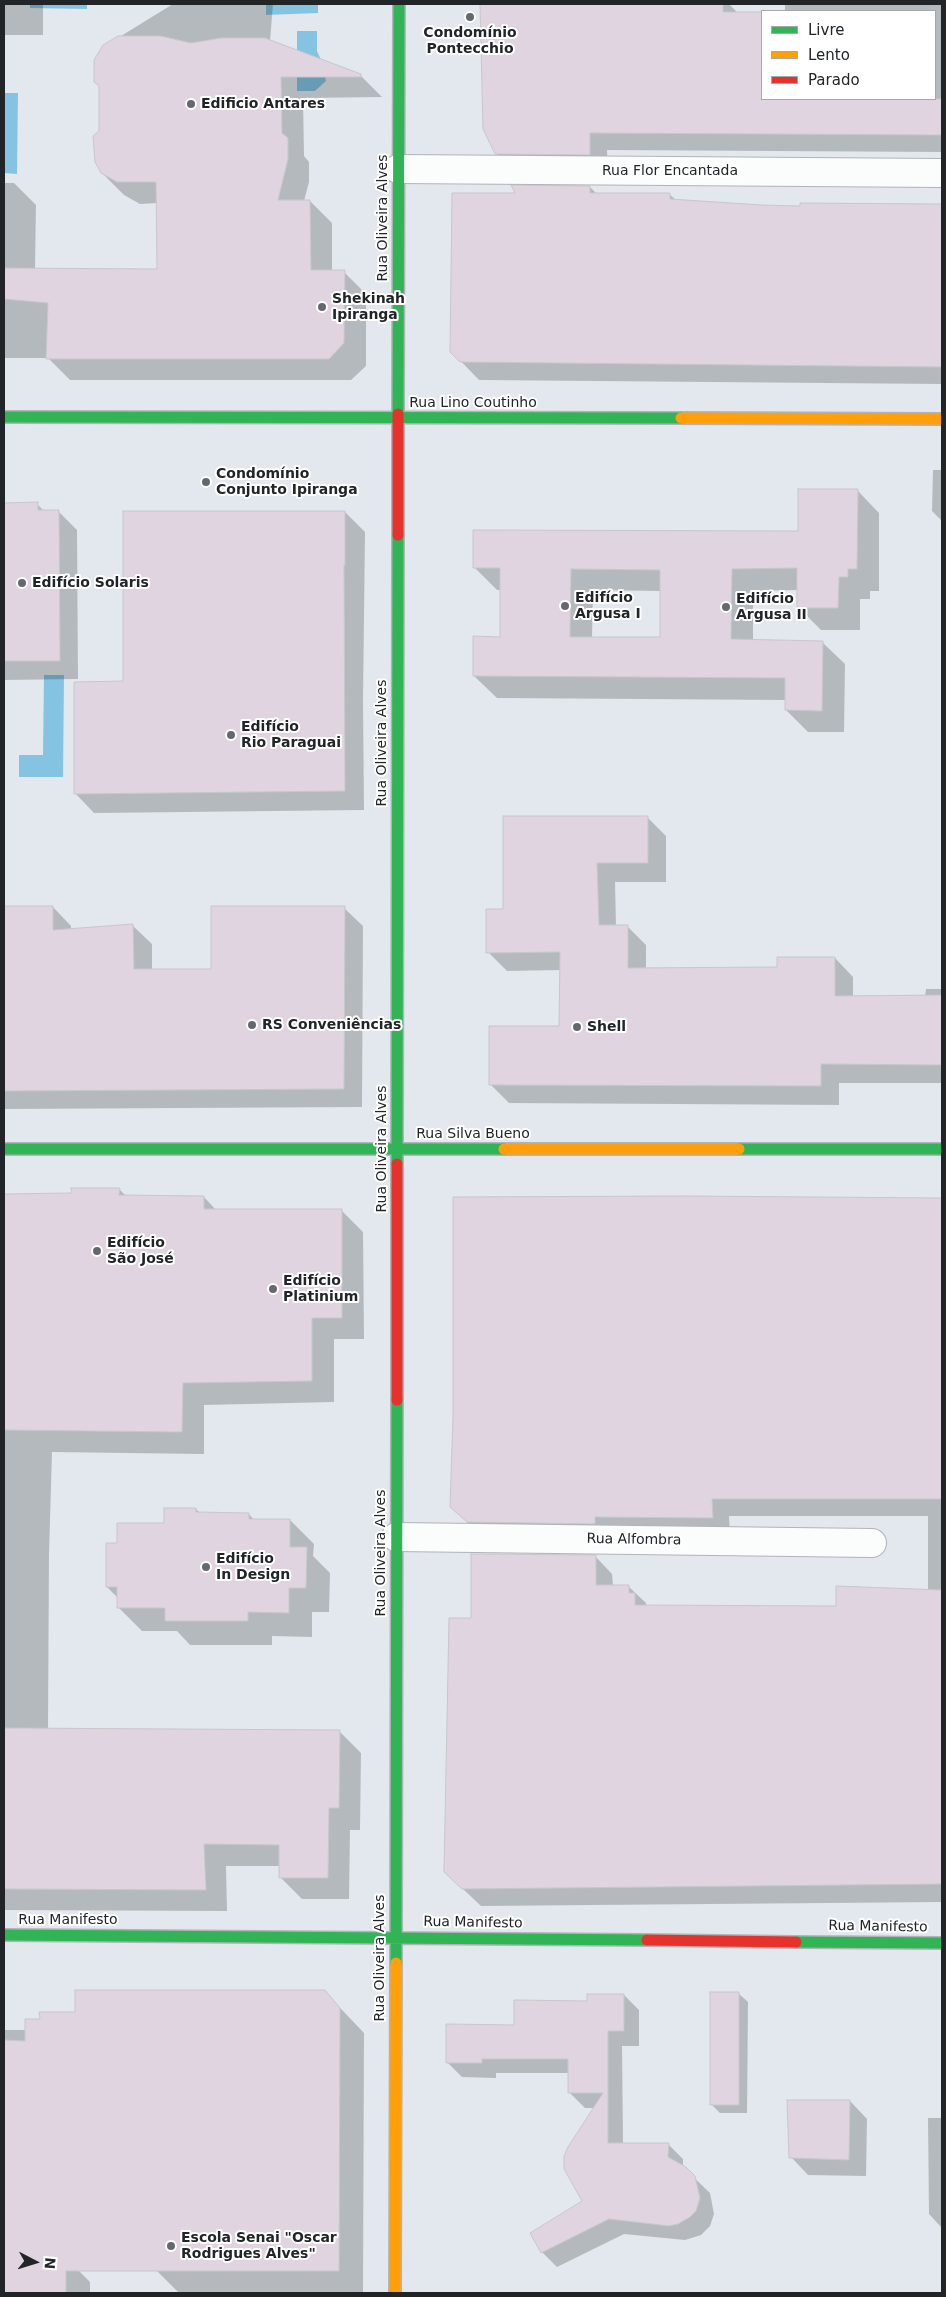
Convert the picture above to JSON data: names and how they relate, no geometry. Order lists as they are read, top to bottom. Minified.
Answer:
{"streets":{"street":["Rua Flor Encantada","Rua Oliveira Alves","Rua Lino Coutinho","Rua Silva Bueno","Rua Alfombra","Rua Manifesto"]},"crossings":[["Rua Flor Encantada","Rua Oliveira Alves"],["Rua Oliveira Alves","Rua Lino Coutinho"],["Rua Oliveira Alves","Rua Silva Bueno"],["Rua Oliveira Alves","Rua Alfombra"],["Rua Oliveira Alves","Rua Manifesto"]],"places":["Condomínio Pontecchio","Edificio Antares","Shekinah Ipiranga","Condomínio Conjunto Ipiranga","Edifício Solaris","Edifício Argusa I","Edifício Argusa II","Edifício Rio Paraguai","RS Conveniências","Shell","Edifício São José","Edifício Platinium","Edifício In Design","Escola Senai \"Oscar Rodrigues Alves\""],"legend":["Livre","Lento","Parado"],"north":"right"}
